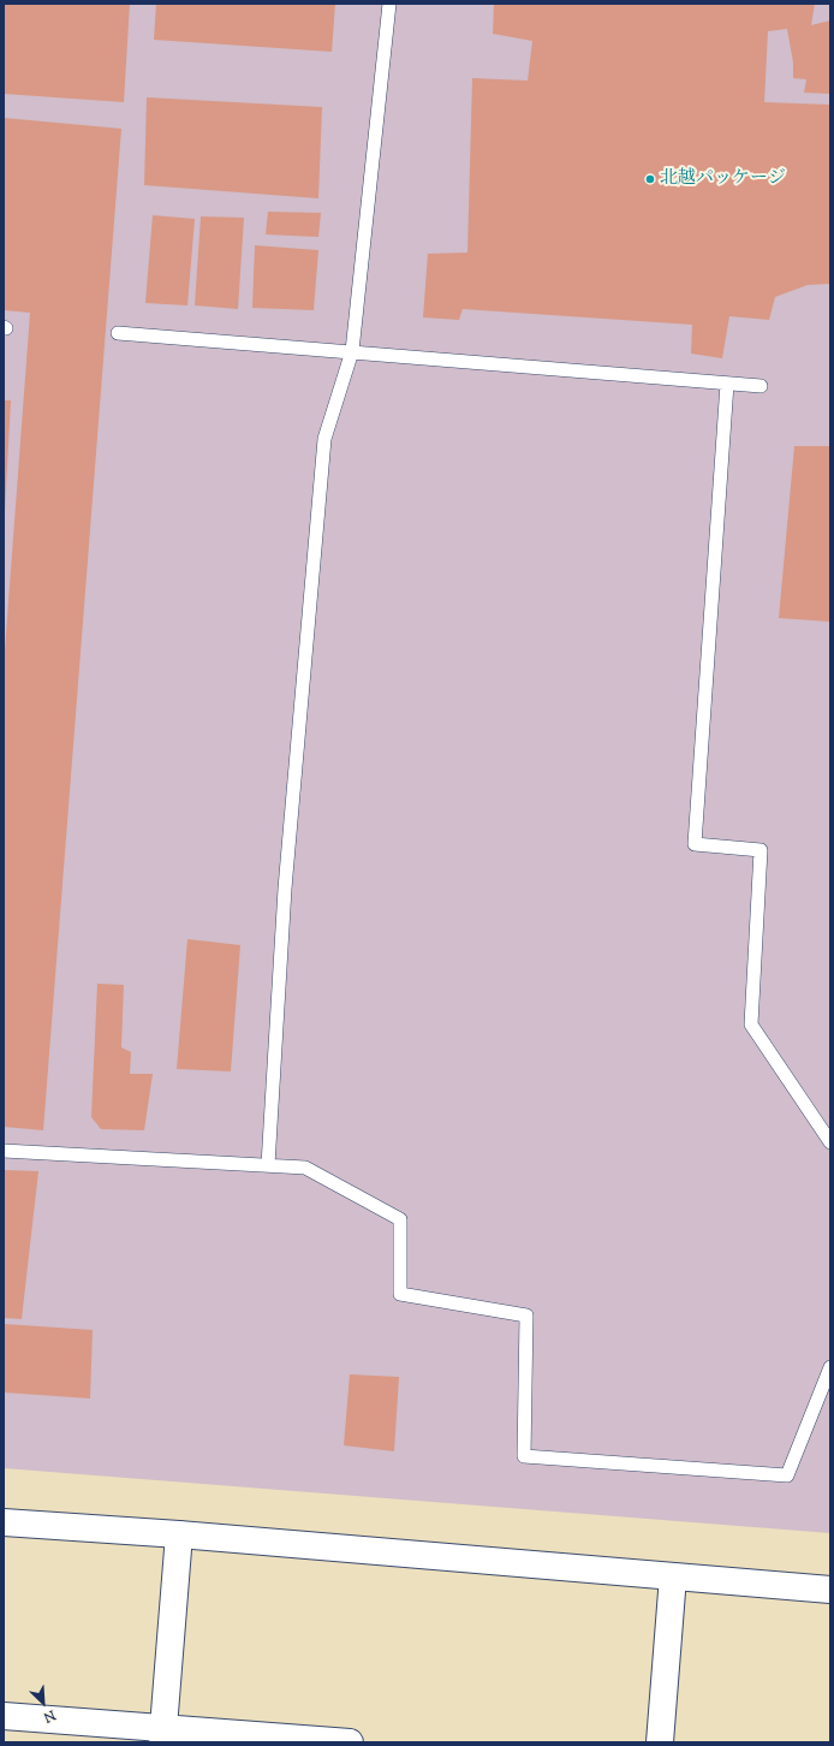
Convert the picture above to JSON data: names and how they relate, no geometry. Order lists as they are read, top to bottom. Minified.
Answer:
{"places":["北越パッケージ"],"north":"bottom right"}
